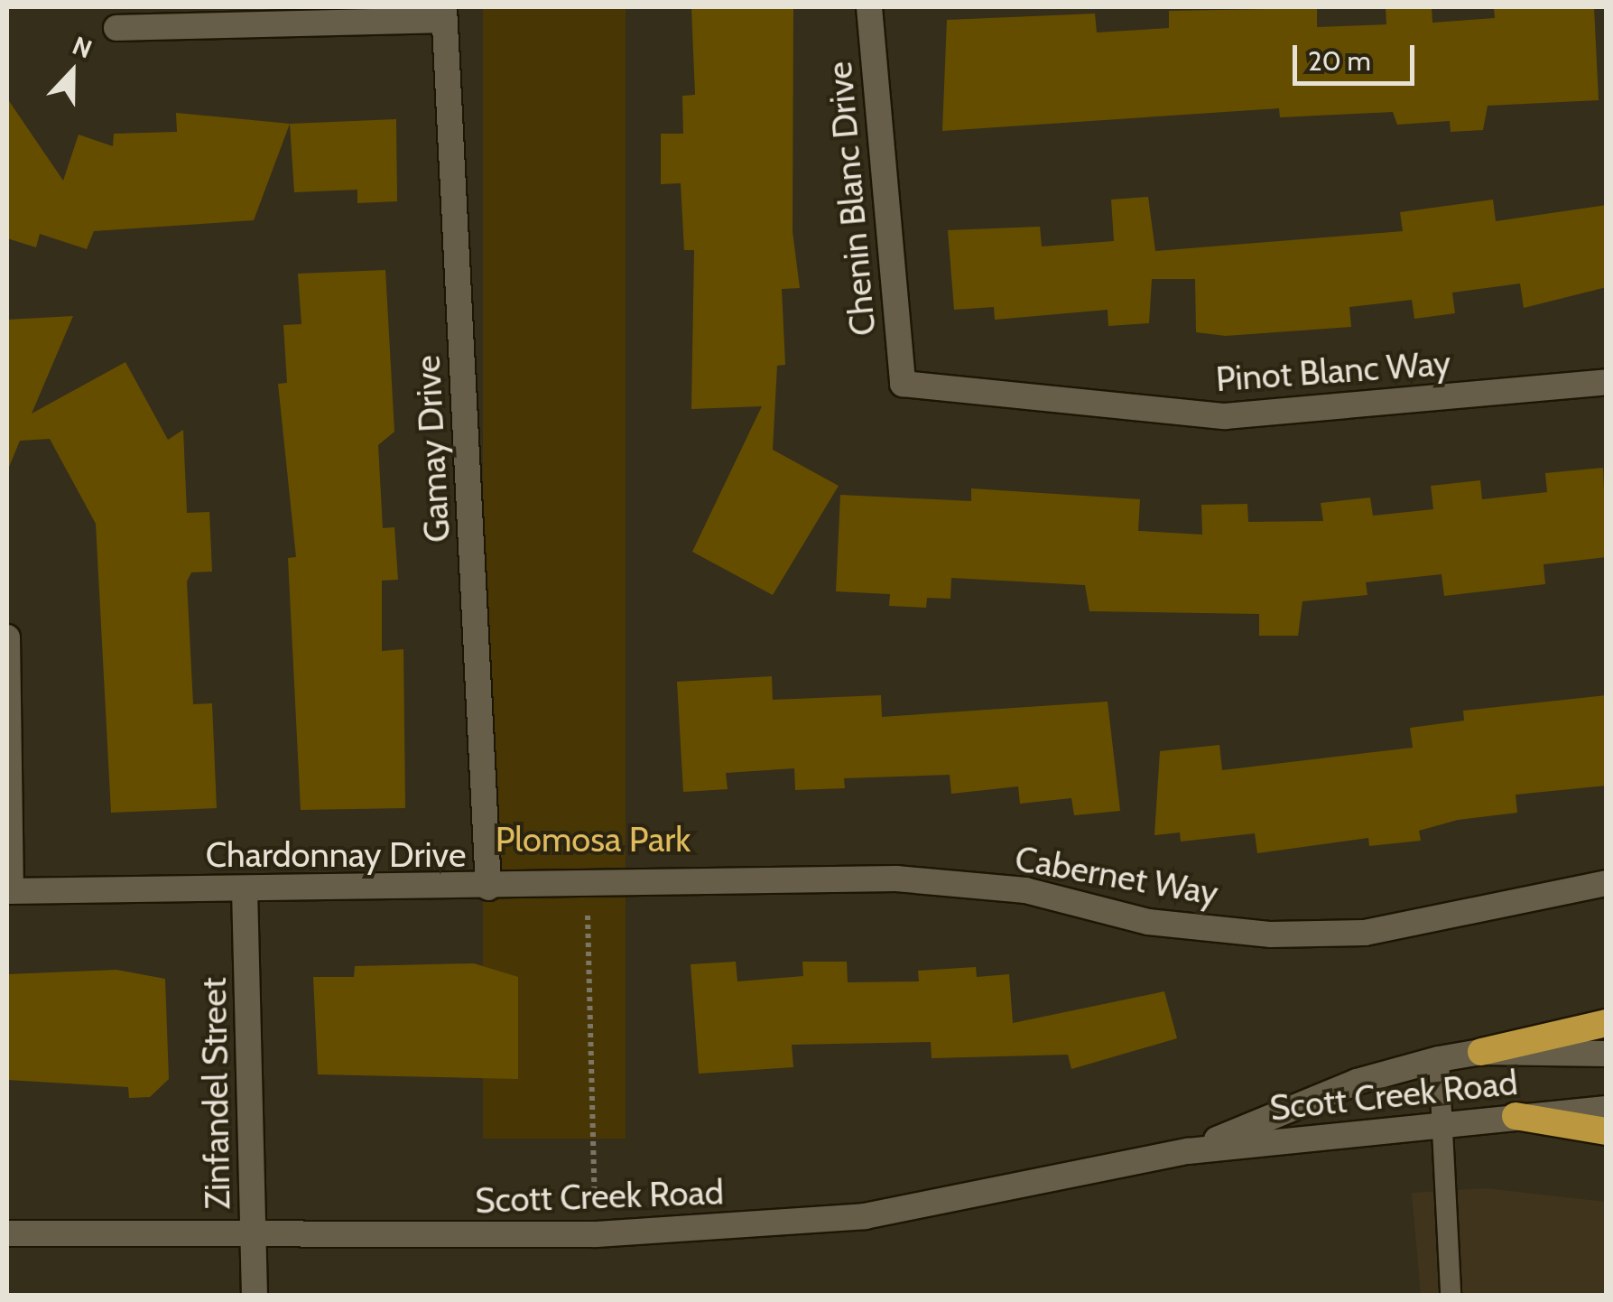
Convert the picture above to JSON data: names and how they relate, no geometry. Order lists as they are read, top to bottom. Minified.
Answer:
{"streets":{"street":["Chenin Blanc Drive","Pinot Blanc Way","Gamay Drive","Chardonnay Drive","Cabernet Way","Zinfandel Street","Scott Creek Road"]},"crossings":[["Chenin Blanc Drive","Pinot Blanc Way"],["Gamay Drive","Chardonnay Drive"],["Chardonnay Drive","Cabernet Way"],["Chardonnay Drive","Zinfandel Street"],["Zinfandel Street","Scott Creek Road"]],"parks":["Plomosa Park"],"scale_bar":"20 m","north":"top"}
